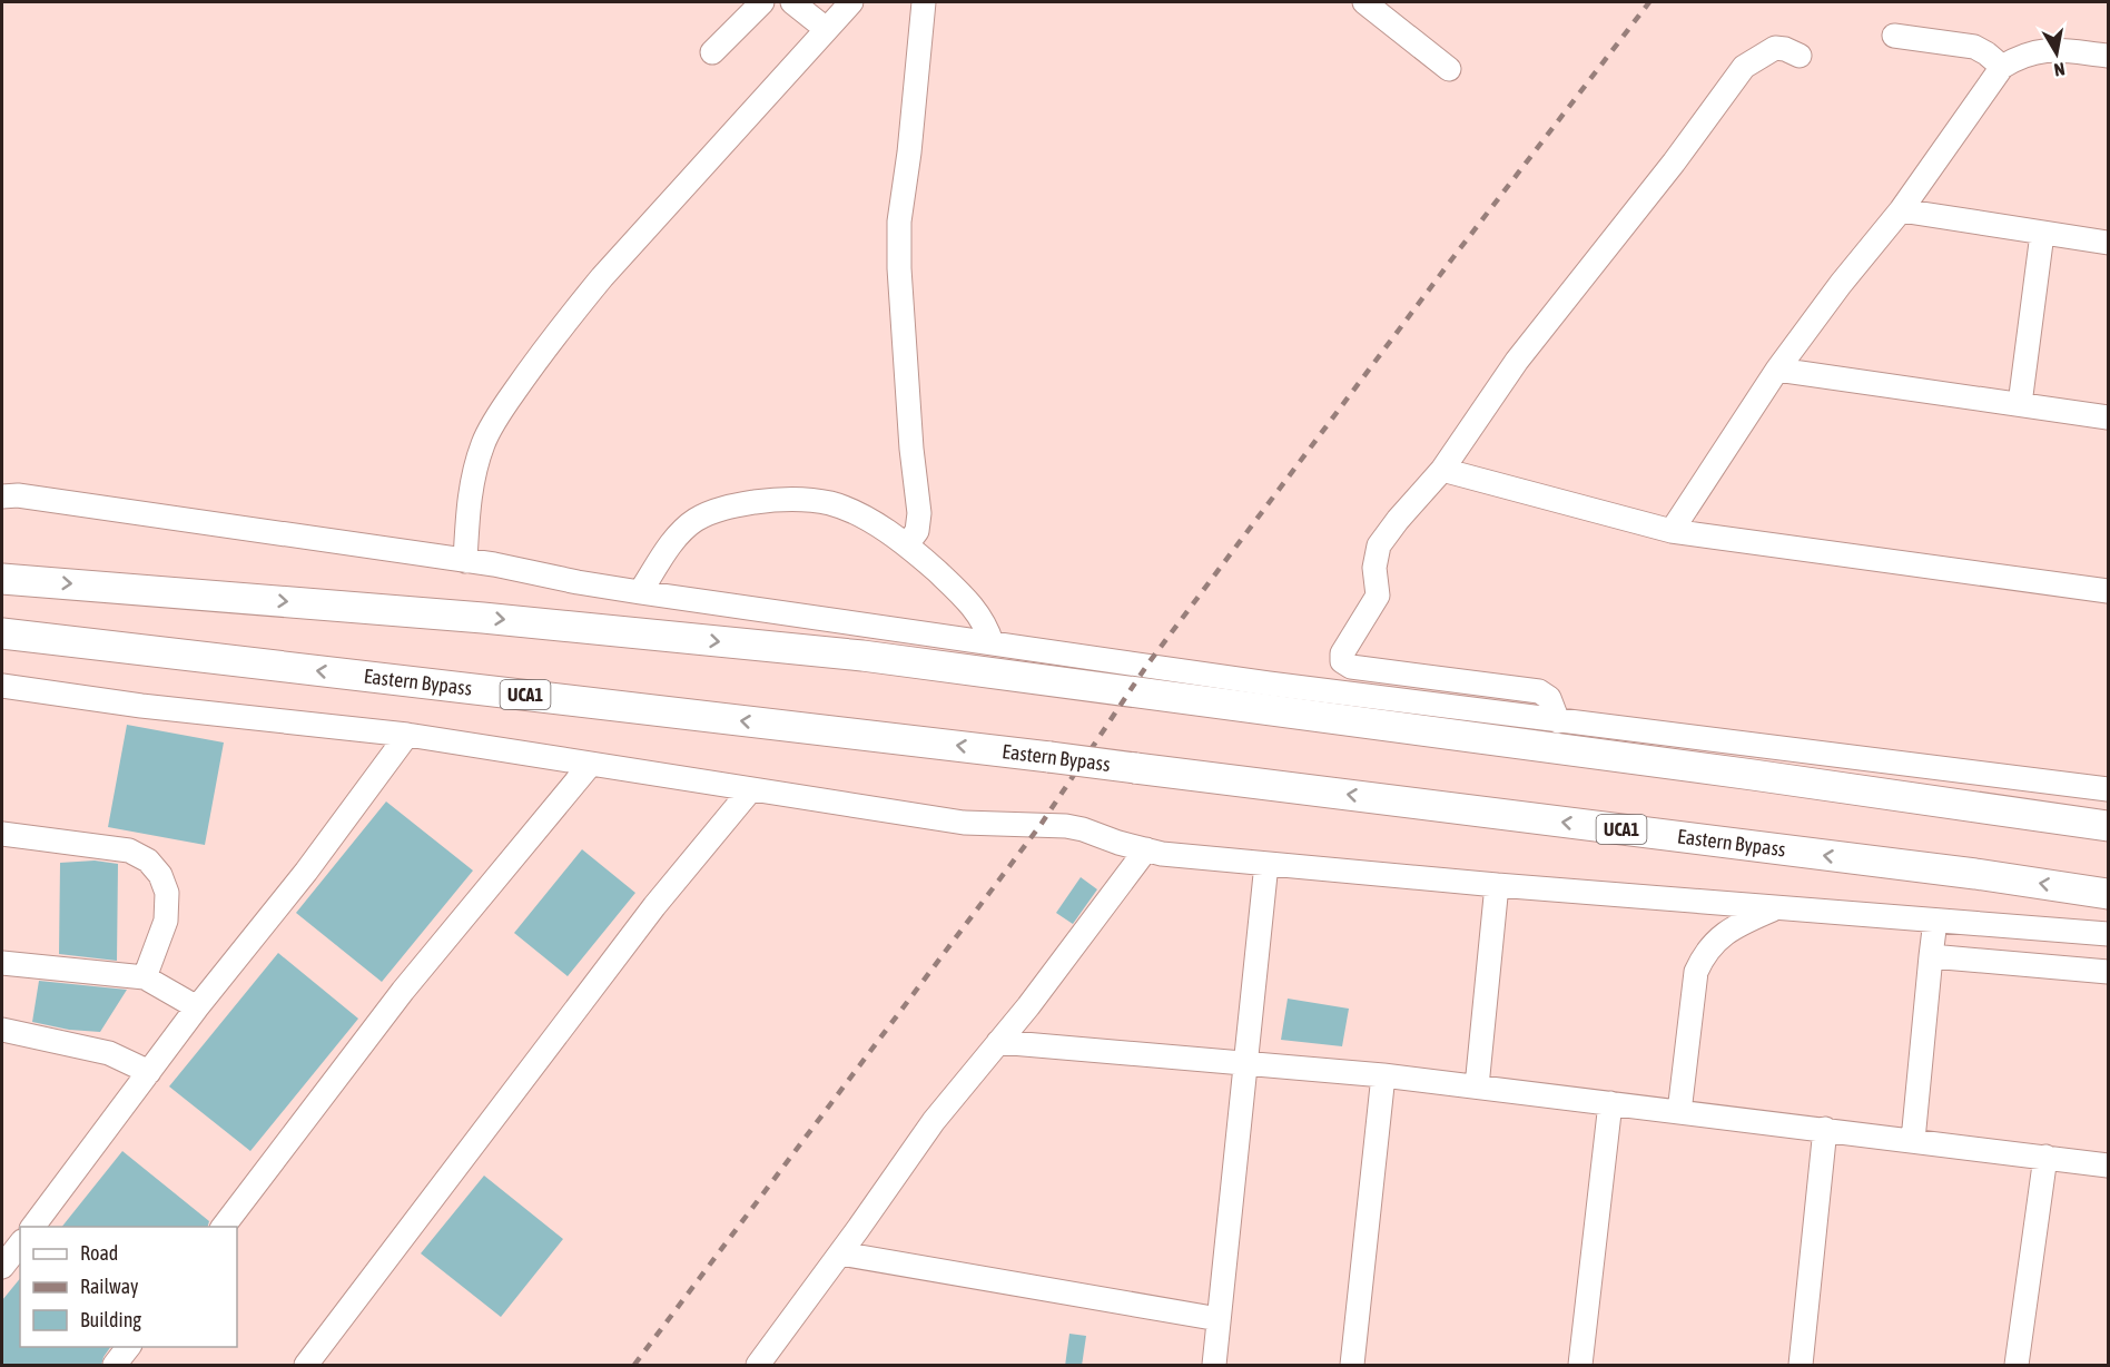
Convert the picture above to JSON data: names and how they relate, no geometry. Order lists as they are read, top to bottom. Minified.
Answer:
{"streets":{"main road":["Eastern Bypass","UCA1"]},"legend":["Road","Railway","Building"],"north":"bottom"}
